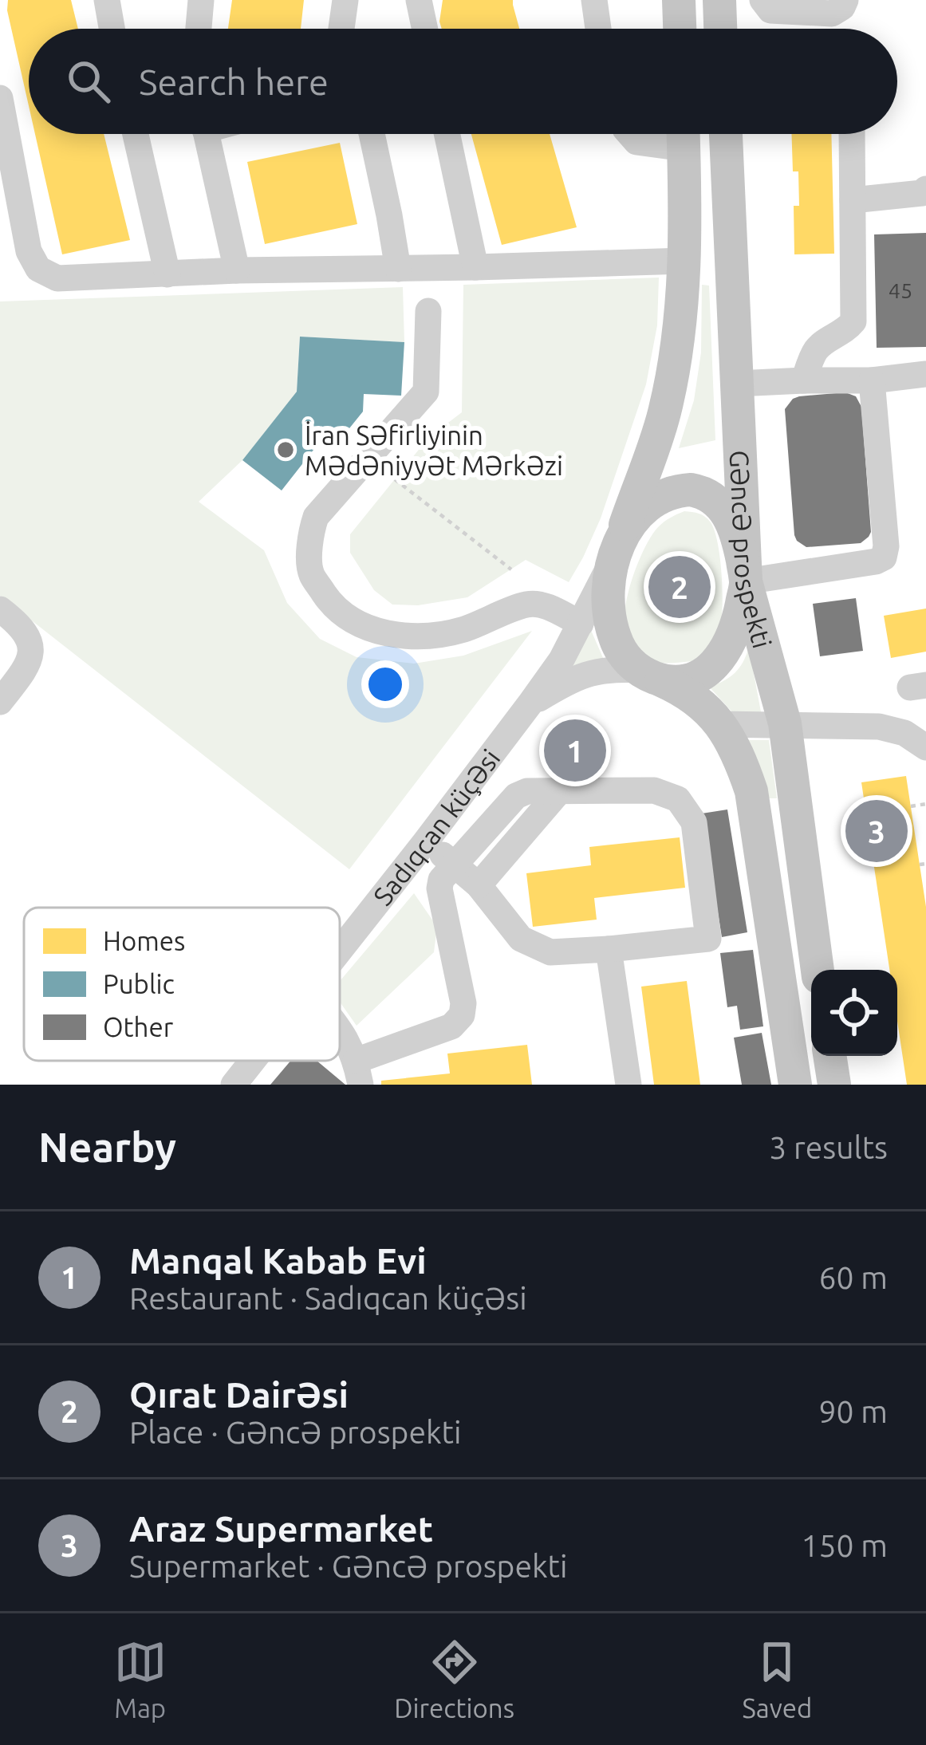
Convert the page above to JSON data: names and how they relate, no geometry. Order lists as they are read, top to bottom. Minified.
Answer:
{"streets":{"main road":["Gəncə prospekti"],"street":["Sadıqcan küçəsi"]},"crossings":[["Gəncə prospekti","Sadıqcan küçəsi"]],"places":["İran Səfirliyinin Mədəniyyət Mərkəzi"],"house_numbers":["45"],"legend":["Homes","Public","Other"],"page":{"search":"Search here","pins":["2","1","3"],"heading":["Nearby","3 results"],"list":[{"mark":"1","name":"Manqal Kabab Evi","note":"Restaurant · Sadıqcan küçəsi","value":"60 m"},{"mark":"2","name":"Qırat Dairəsi","note":"Place · Gəncə prospekti","value":"90 m"},{"mark":"3","name":"Araz Supermarket","note":"Supermarket · Gəncə prospekti","value":"150 m"}],"nav":["Map","Directions","Saved"]}}
